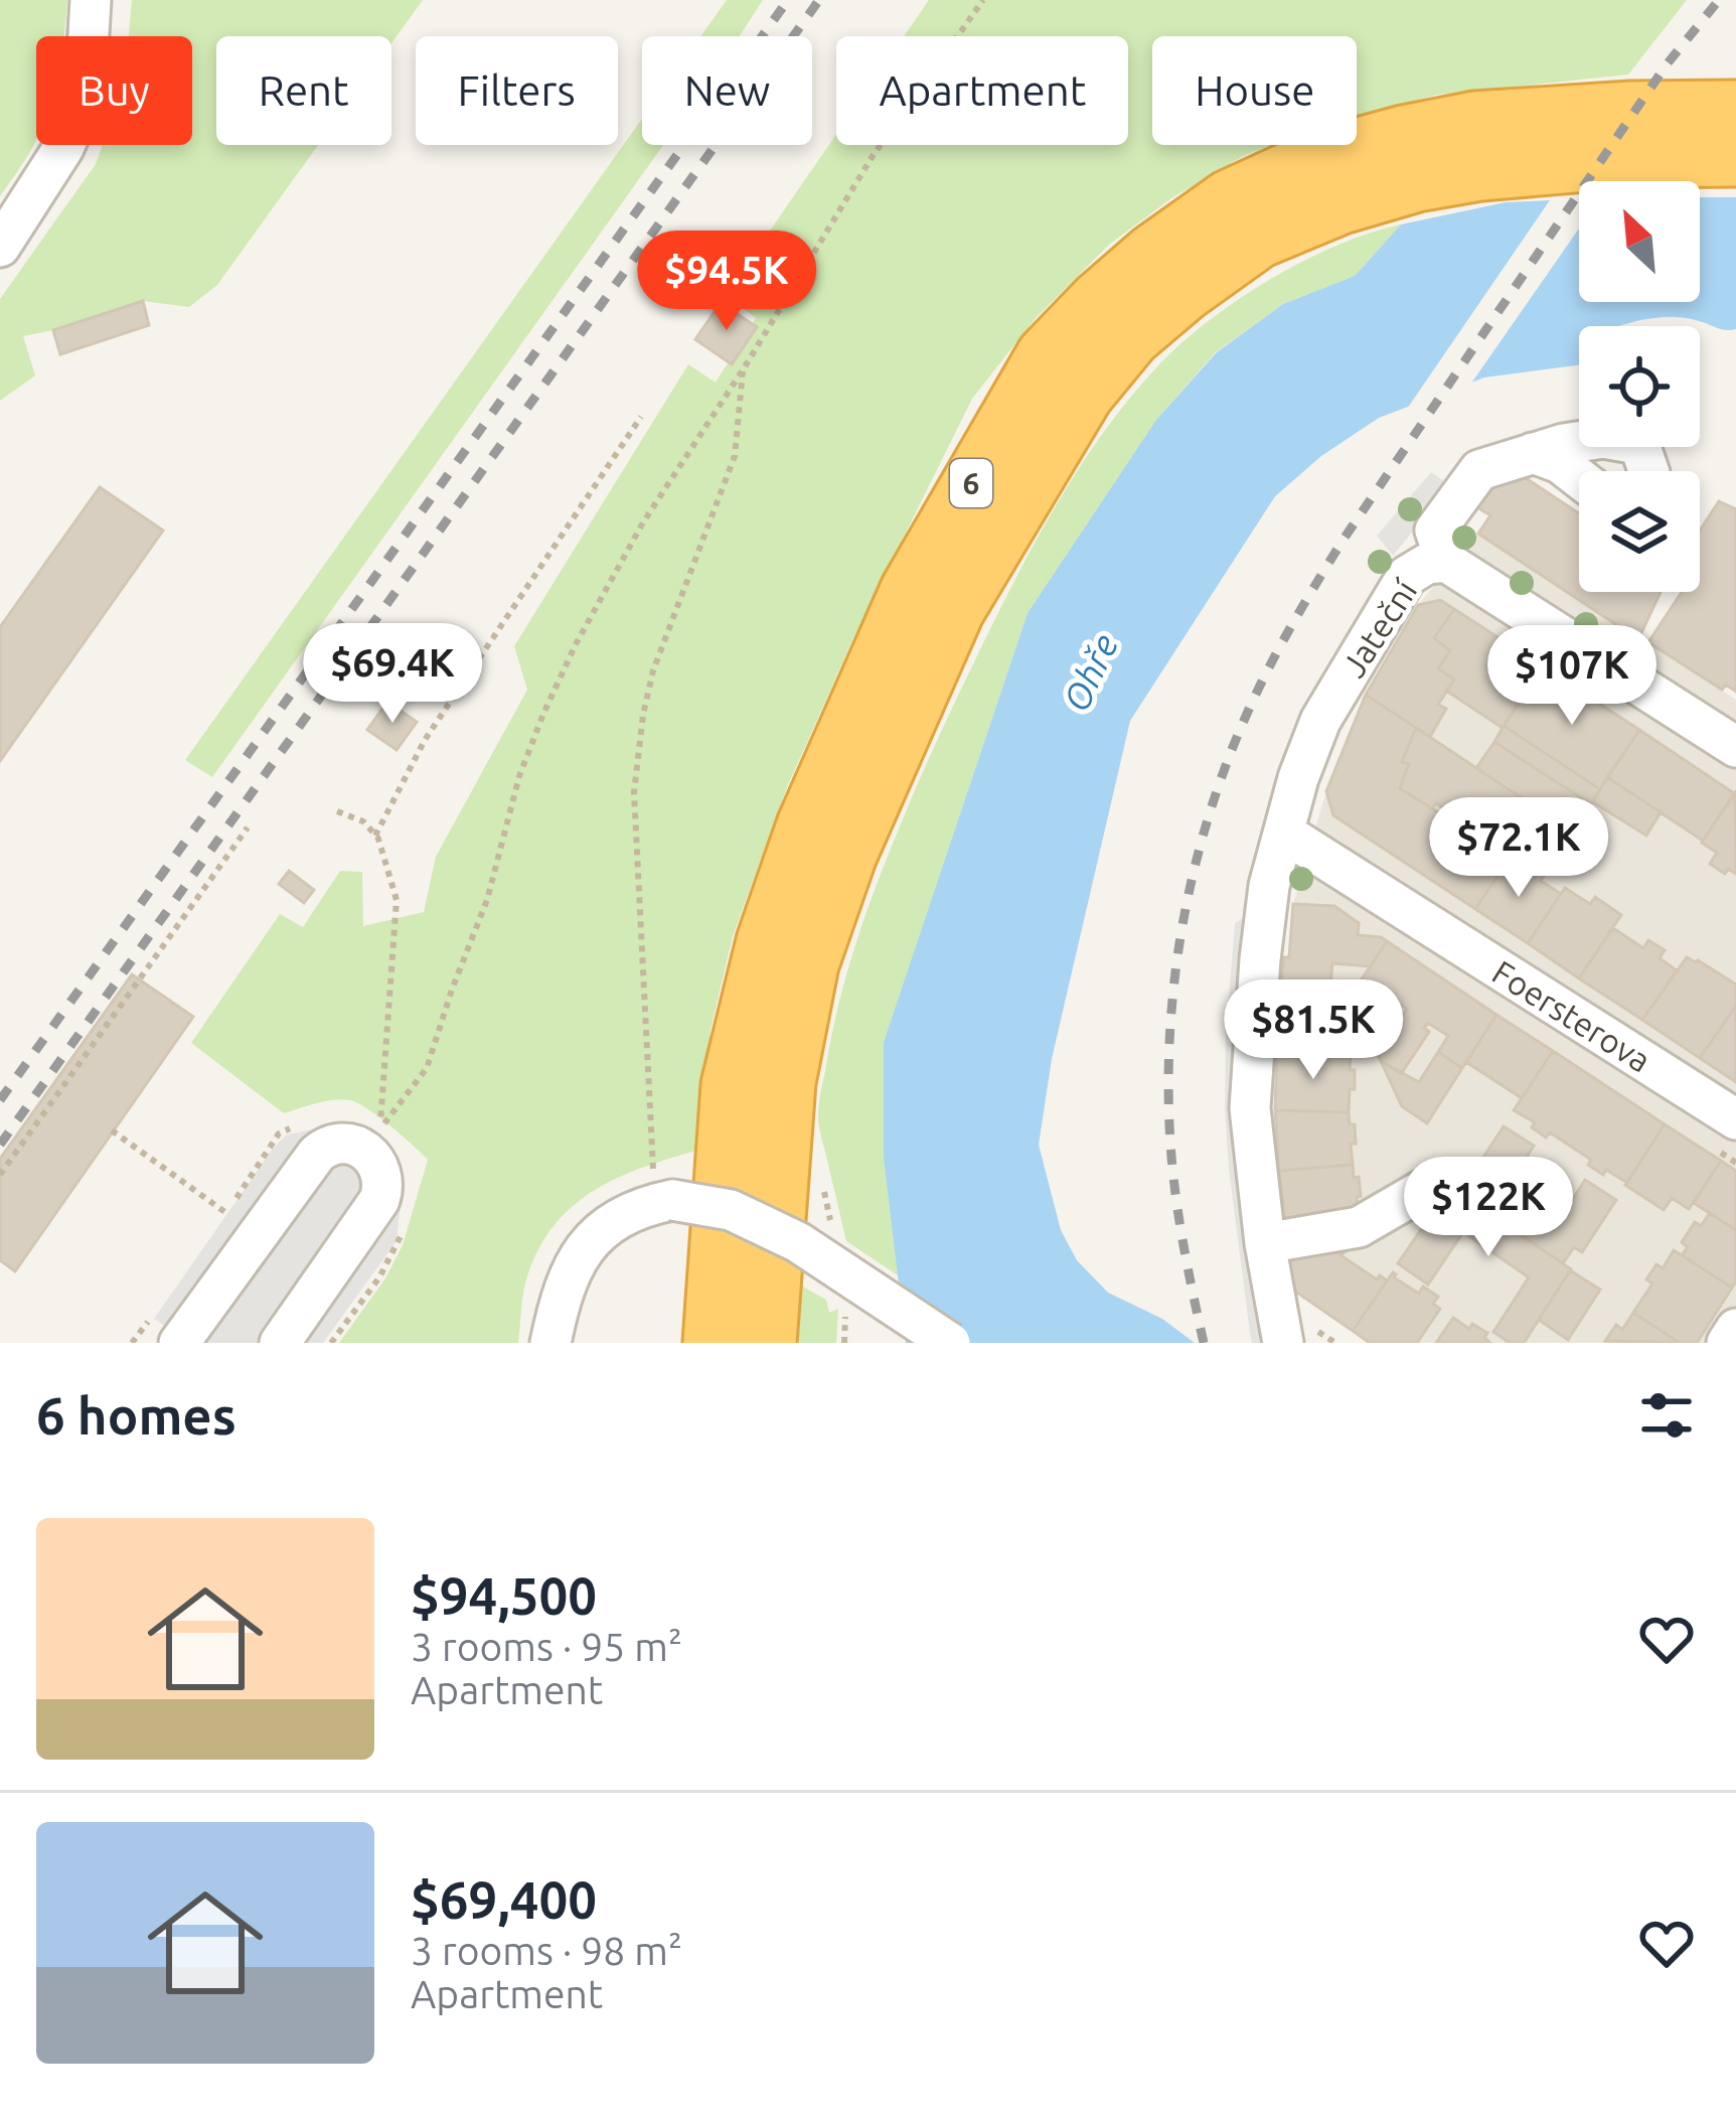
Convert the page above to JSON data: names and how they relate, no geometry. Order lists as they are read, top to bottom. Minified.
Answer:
{"streets":{"highway":["6"],"street":["Jateční","Foersterova"]},"crossings":[["Jateční","Foersterova"]],"water":["Ohře"],"north":"top left","page":{"chip":["Buy","Rent","Filters","New","Apartment","House"],"price":["$94.5K","$69.4K","$107K","$72.1K","$81.5K","$122K"],"heading":"6 homes","list":[{"name":"$94,500","note":"3 rooms · 95 m² · Apartment"},{"name":"$69,400","note":"3 rooms · 98 m² · Apartment"}]}}
